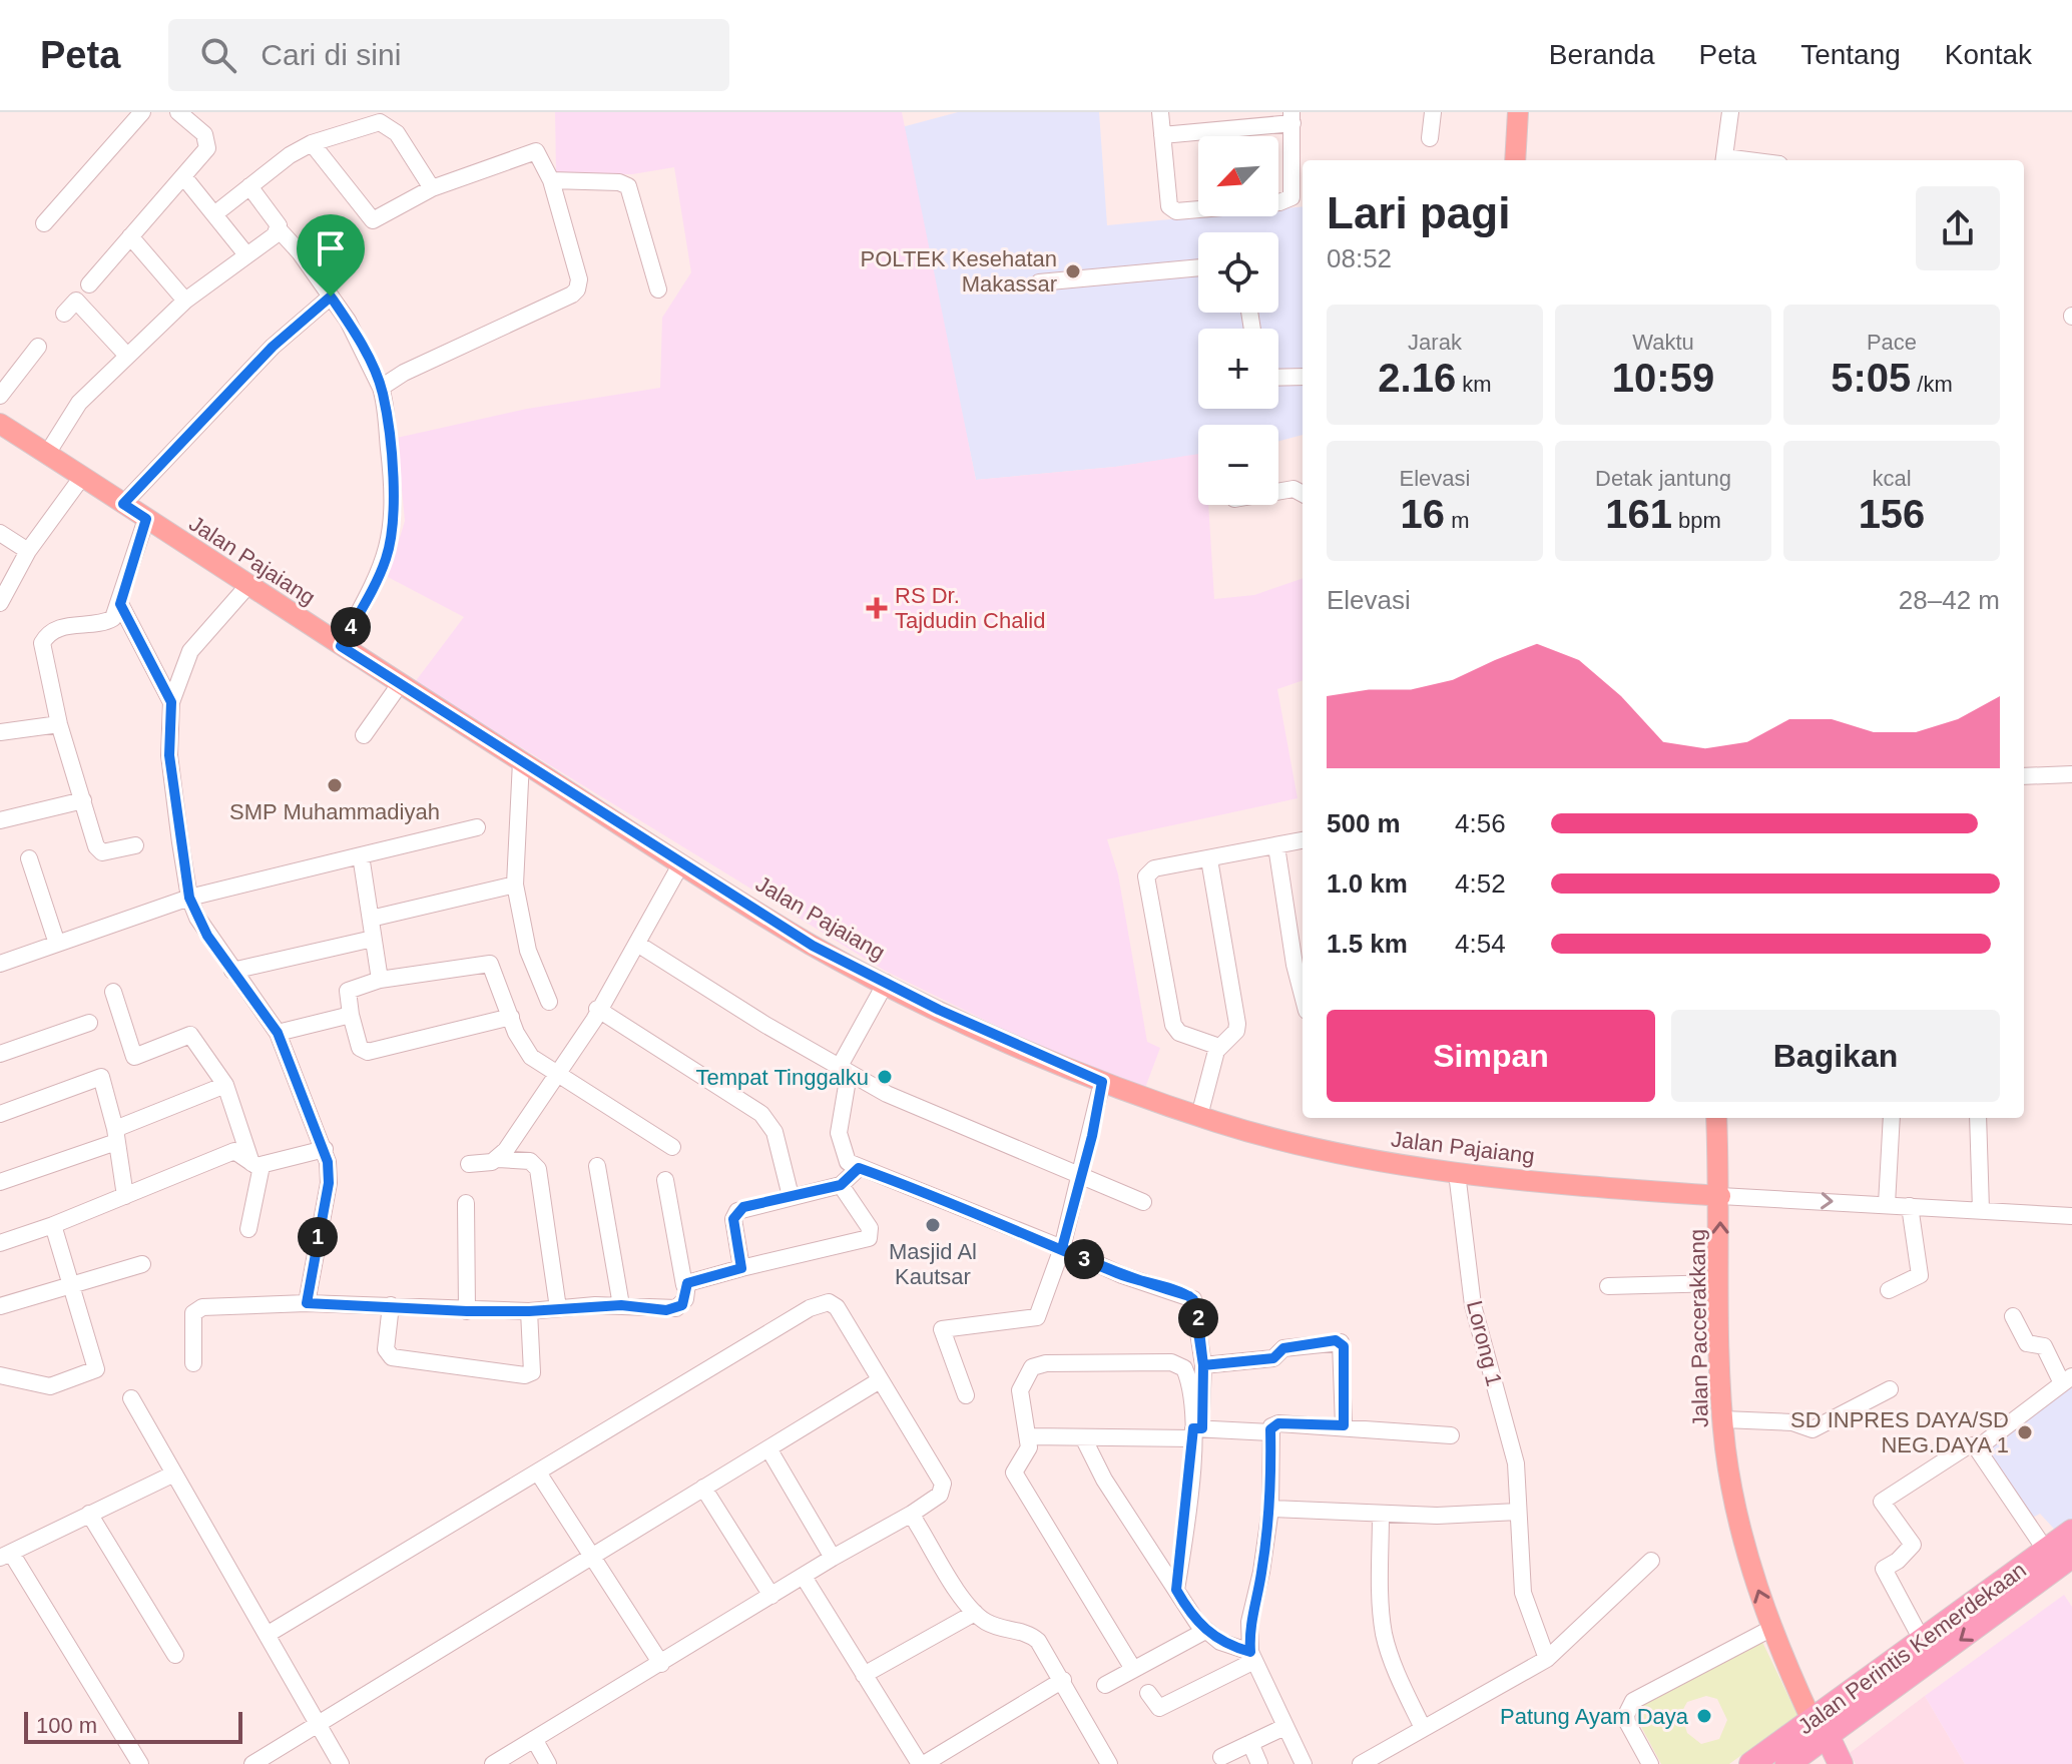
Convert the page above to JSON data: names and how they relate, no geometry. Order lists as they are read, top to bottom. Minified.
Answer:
{"streets":{"highway":["Jalan Perintis Kemerdekaan"],"main road":["Jalan Pajaiang","Jalan Paccerakkang"],"street":["Lorong 1"]},"crossings":[["Jalan Pajaiang","Jalan Paccerakkang"],["Jalan Pajaiang","Lorong 1"],["Jalan Paccerakkang","Jalan Perintis Kemerdekaan"]],"one_way":["Jalan Paccerakkang"],"places":{"other":["POLTEK Kesehatan Makassar","SMP Muhammadiyah","Tempat Tinggalku","Masjid Al Kautsar","SD INPRES DAYA/SD NEG.DAYA 1","Patung Ayam Daya"],"health":["RS Dr. Tajdudin Chalid"]},"scale_bar":"100 m","north":"bottom left","page":{"header":"Peta","search":"Cari di sini","nav":["Beranda","Peta","Tentang","Kontak"],"map_buttons":["+","−"],"heading":["Lari pagi","08:52"],"stats":[["Jarak","2.16 km"],["Waktu","10:59"],["Pace","5:05 /km"],["Elevasi","16 m"],["Detak jantung","161 bpm"],["kcal","156"]],"chart":["Elevasi","28–42 m"],"pins":["4","1","3","2"],"list":[{"name":"500 m","note":"4:56"},{"name":"1.0 km","note":"4:52"},{"name":"1.5 km","note":"4:54"}],"buttons":["Simpan","Bagikan"],"scale":"100 m"}}
